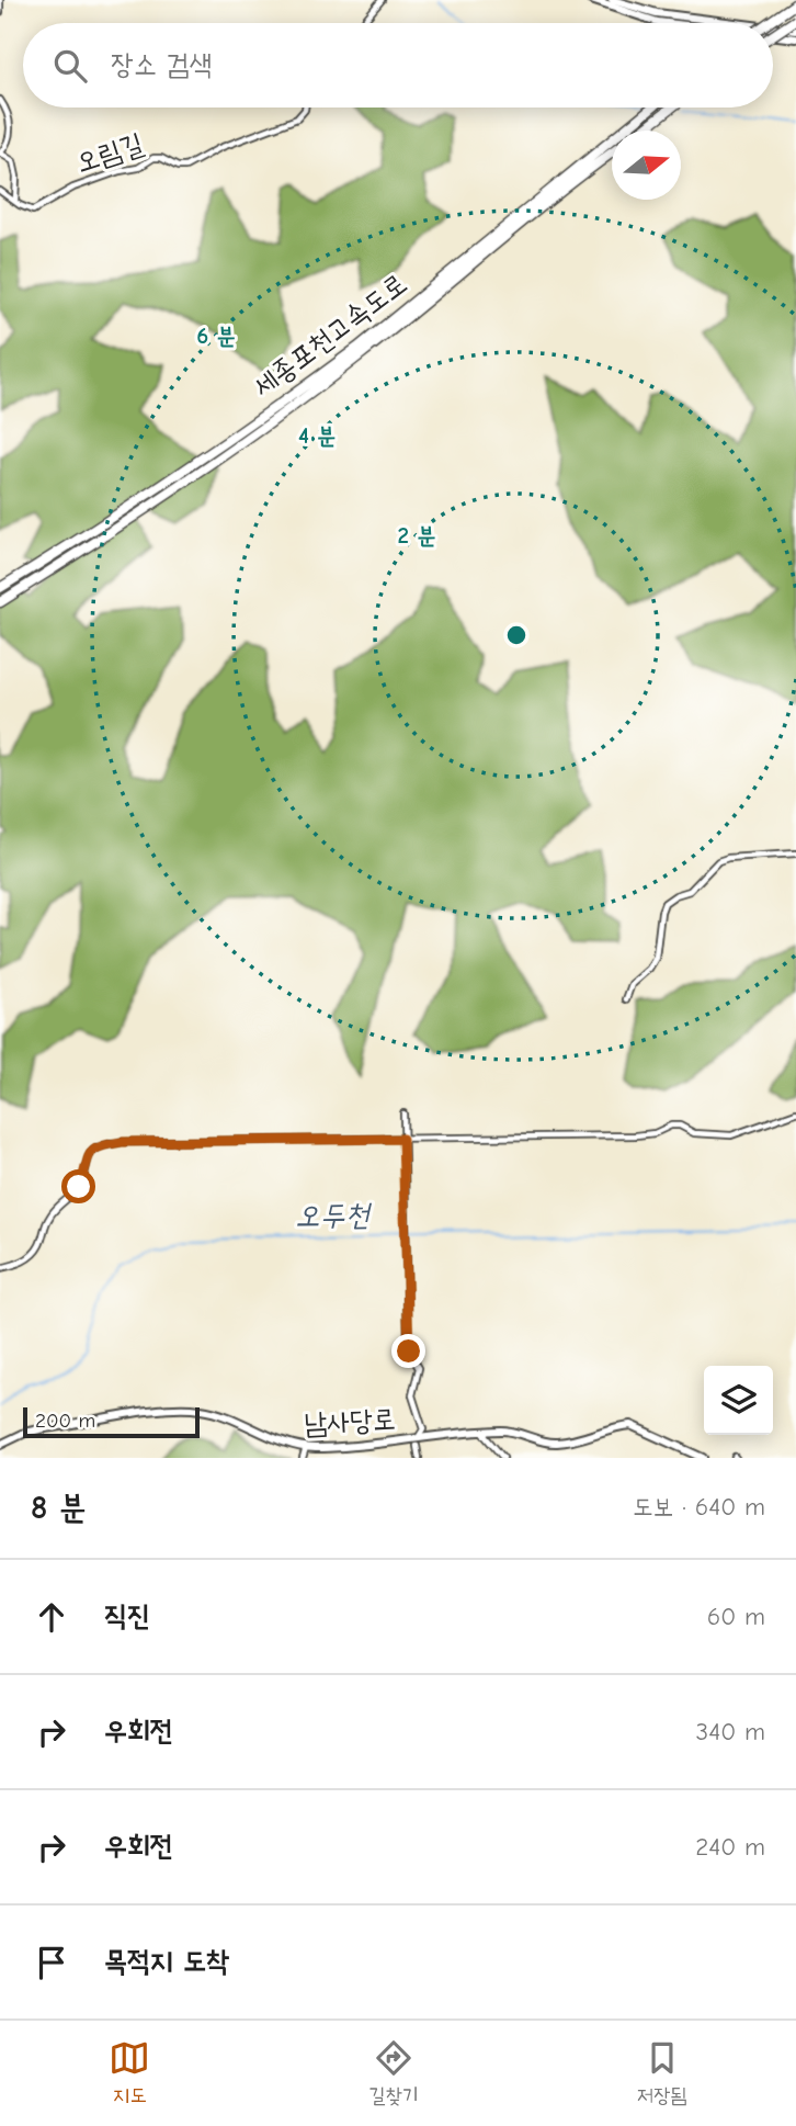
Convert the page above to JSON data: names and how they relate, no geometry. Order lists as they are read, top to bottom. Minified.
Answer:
{"streets":{"highway":["세종포천고속도로"],"street":["오림길","남사당로"]},"water":["오두천"],"scale_bar":"200 m","north":"right","page":{"search":"장소 검색","scale":"200 m","heading":["8 분","도보 · 640 m"],"list":[["직진","60 m"],["우회전","340 m"],["우회전","240 m"],"목적지 도착"],"nav":["지도","길찾기","저장됨"]},"rings":["6 분","4 분","2 분"]}
